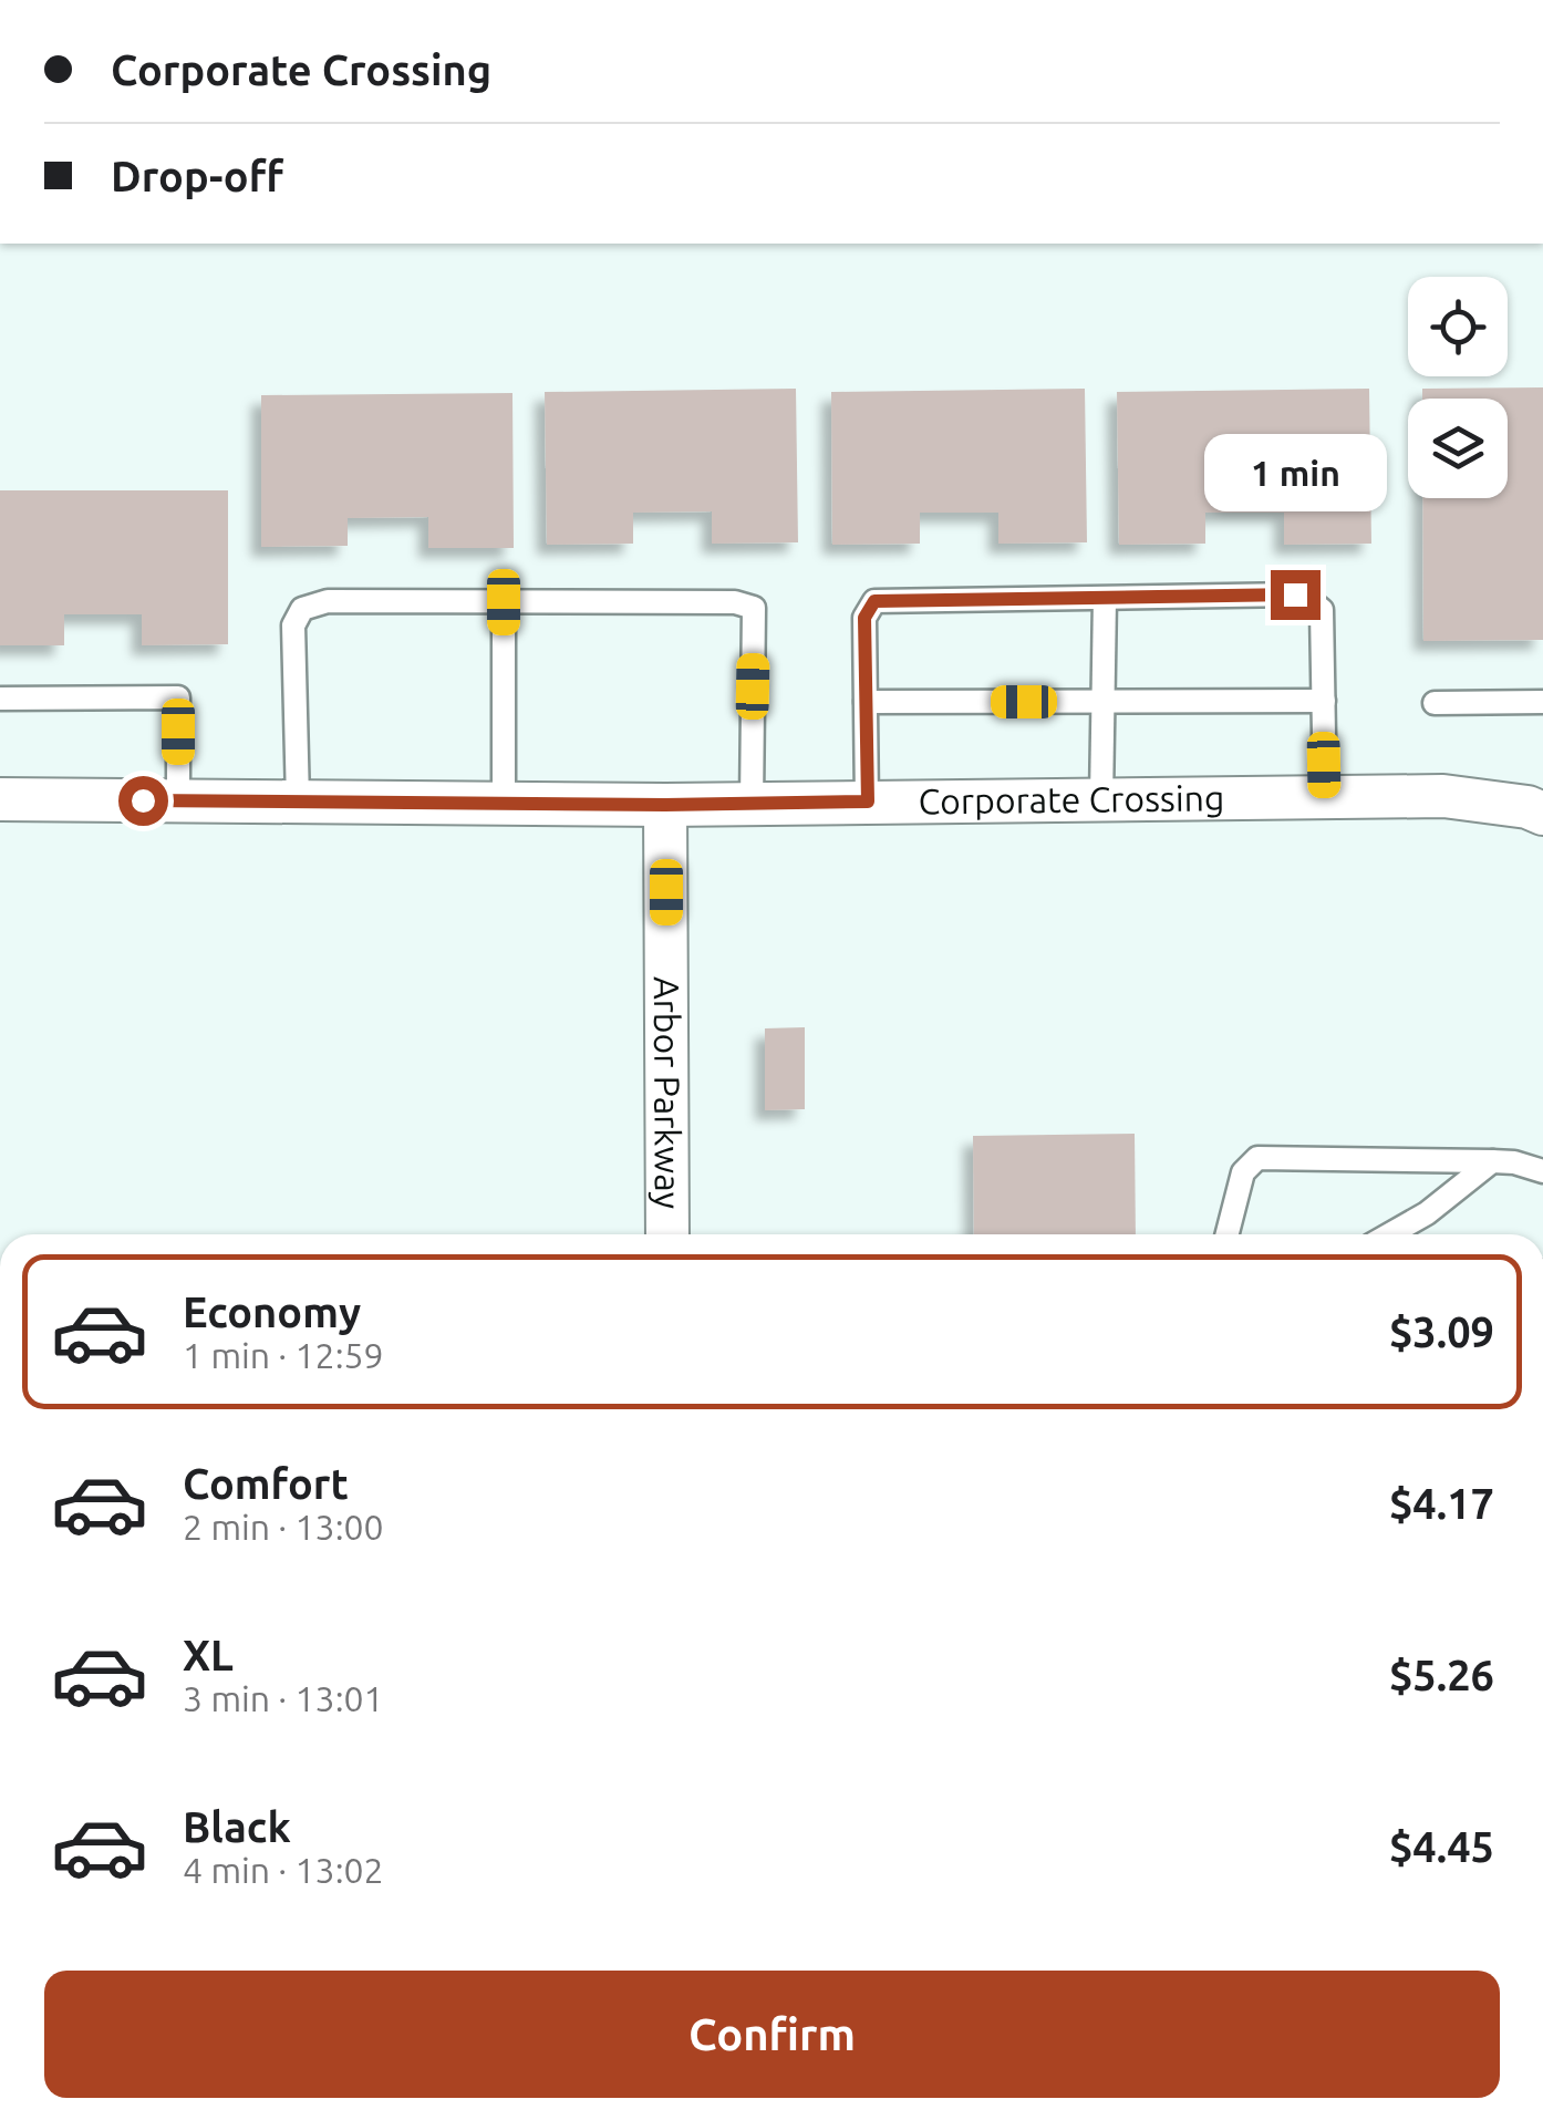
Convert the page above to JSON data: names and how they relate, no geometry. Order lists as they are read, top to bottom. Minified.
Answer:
{"streets":{"street":["Corporate Crossing","Arbor Parkway"]},"crossings":[["Corporate Crossing","Arbor Parkway"]],"page":{"banner":["Corporate Crossing","Drop-off"],"bubble":"1 min","list":[{"name":"Economy","note":"1 min · 12:59","value":"$3.09"},{"name":"Comfort","note":"2 min · 13:00","value":"$4.17"},{"name":"XL","note":"3 min · 13:01","value":"$5.26"},{"name":"Black","note":"4 min · 13:02","value":"$4.45"}],"buttons":"Confirm"}}
